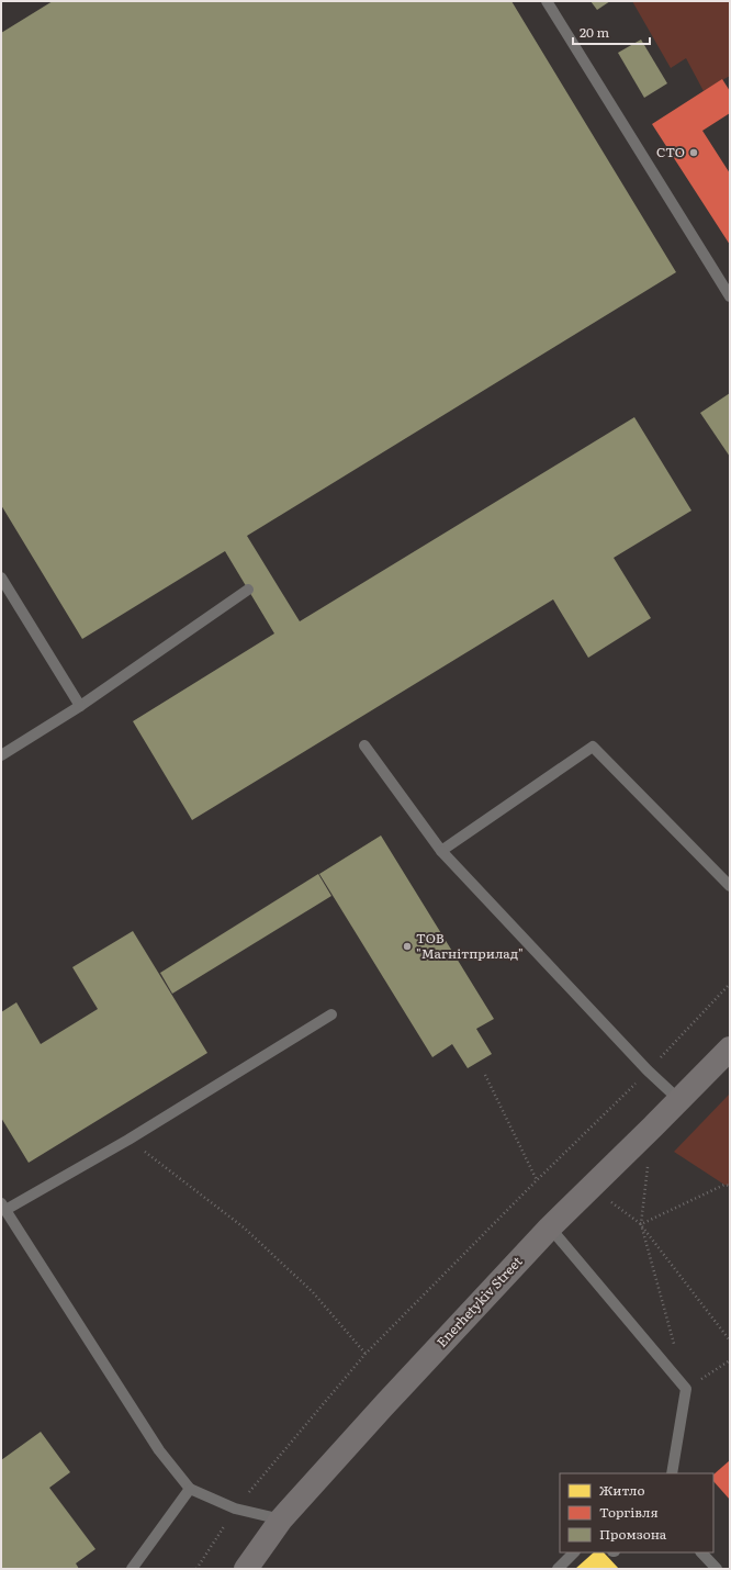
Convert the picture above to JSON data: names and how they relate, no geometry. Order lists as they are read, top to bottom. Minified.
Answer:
{"streets":{"main road":["Enerhetykiv Street"]},"places":["СТО","ТОВ \"Магнітприлад\""],"legend":["Житло","Торгівля","Промзона"],"scale_bar":"20 m"}
